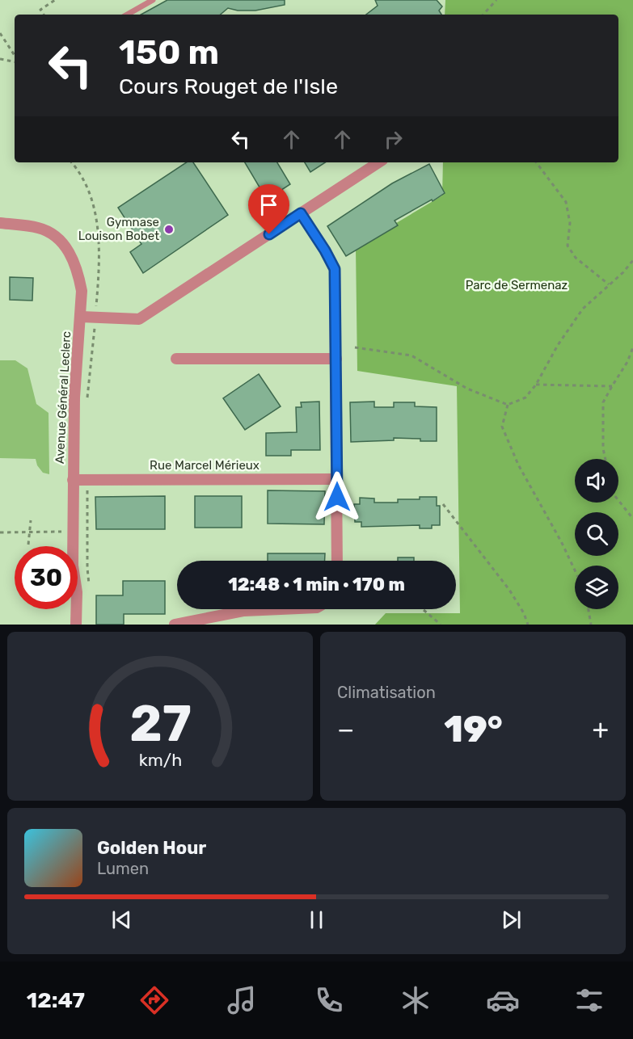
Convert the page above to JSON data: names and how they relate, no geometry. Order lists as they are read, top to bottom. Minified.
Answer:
{"streets":{"street":["Avenue Général Leclerc","Rue Marcel Mérieux"]},"crossings":[["Avenue Général Leclerc","Rue Marcel Mérieux"]],"parks":["Parc de Sermenaz"],"places":["Gymnase Louison Bobet"],"page":{"turn":["150 m","Cours Rouget de l'Isle"],"limit":"30","trip":"12:48 · 1 min · 170 m","tile":"Climatisation","heat":["−","19°","+"],"song":["Golden Hour","Lumen"],"tabs":"12:47","gauge":["27","km/h"]}}
